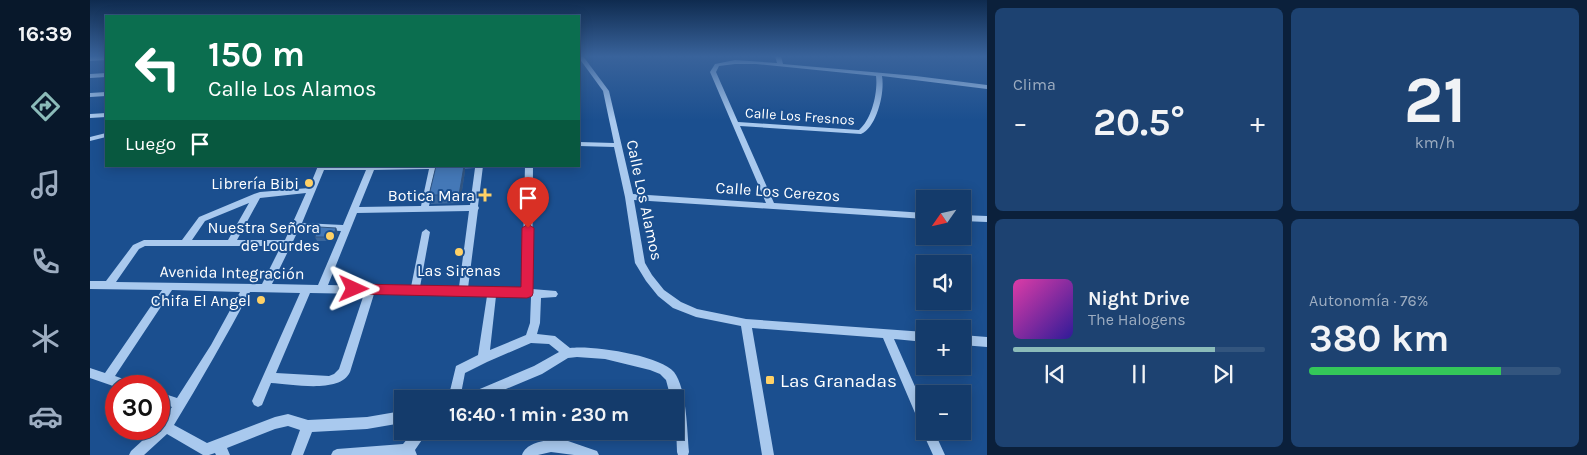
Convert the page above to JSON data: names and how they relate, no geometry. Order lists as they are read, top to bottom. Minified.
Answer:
{"streets":{"street":["Calle Los Fresnos","Calle Los Cerezos","Calle Los Alamos","Avenida Integración"]},"crossings":[["Calle Los Cerezos","Calle Los Alamos"]],"places":{"other":["Librería Bibi","Nuestra Señora de Lourdes","Las Sirenas","Chifa El Angel"],"health":["Botica Mara"],"transit":["Las Granadas"]},"north":"bottom left","page":{"tabs":"16:39","tile":["Clima",["21","km/h"],["Autonomía · 76%","380 km"]],"turn":["150 m","Calle Los Alamos"],"heat":["−","20.5°","+"],"then":"Luego","map_buttons":["+","−"],"song":["Night Drive","The Halogens"],"limit":"30","trip":"16:40 · 1 min · 230 m"}}
